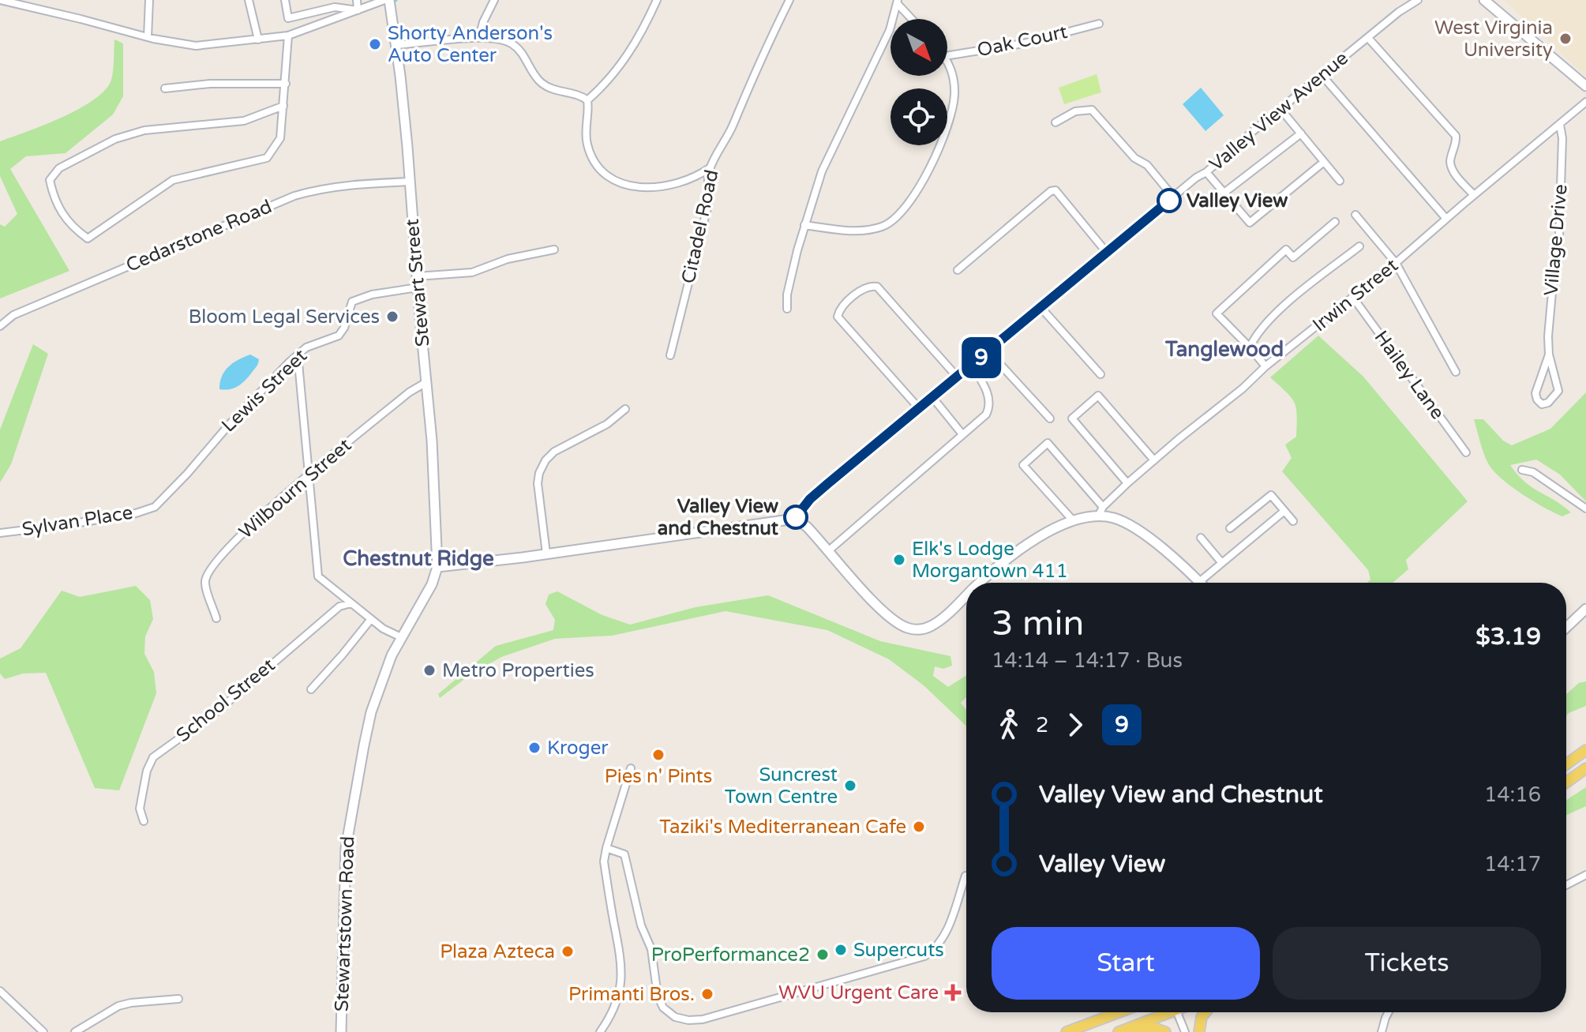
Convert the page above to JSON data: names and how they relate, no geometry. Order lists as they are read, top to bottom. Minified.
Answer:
{"streets":{"street":["Oak Court","Valley View Avenue","Citadel Road","Cedarstone Road","Village Drive","Stewart Street","Irwin Street","Hailey Lane","Lewis Street","Wilbourn Street","Sylvan Place","School Street","Stewartstown Road"]},"crossings":[["Cedarstone Road","Stewart Street"],["Village Drive","Irwin Street"],["Stewart Street","Lewis Street"],["Stewart Street","Wilbourn Street"],["Stewart Street","Stewartstown Road"],["Irwin Street","Hailey Lane"],["Lewis Street","Sylvan Place"]],"districts":["Tanglewood","Chestnut Ridge"],"places":{"other":["West Virginia University","Shorty Anderson's Auto Center","Valley View","Bloom Legal Services","Valley View and Chestnut","Elk's Lodge Morgantown 411","Metro Properties","Kroger","Pies n' Pints","Suncrest Town Centre","Taziki's Mediterranean Cafe","Supercuts","Plaza Azteca","ProPerformance2","Primanti Bros."],"health":["WVU Urgent Care"]},"lines":["bus line 9"],"north":"bottom right","page":{"on_map":"9","heading":["3 min","14:14 – 14:17 · Bus","$3.19"],"legs":["2","9"],"list":[{"name":"Valley View and Chestnut","value":"14:16"},{"name":"Valley View","value":"14:17"}],"buttons":["Start","Tickets"]}}
